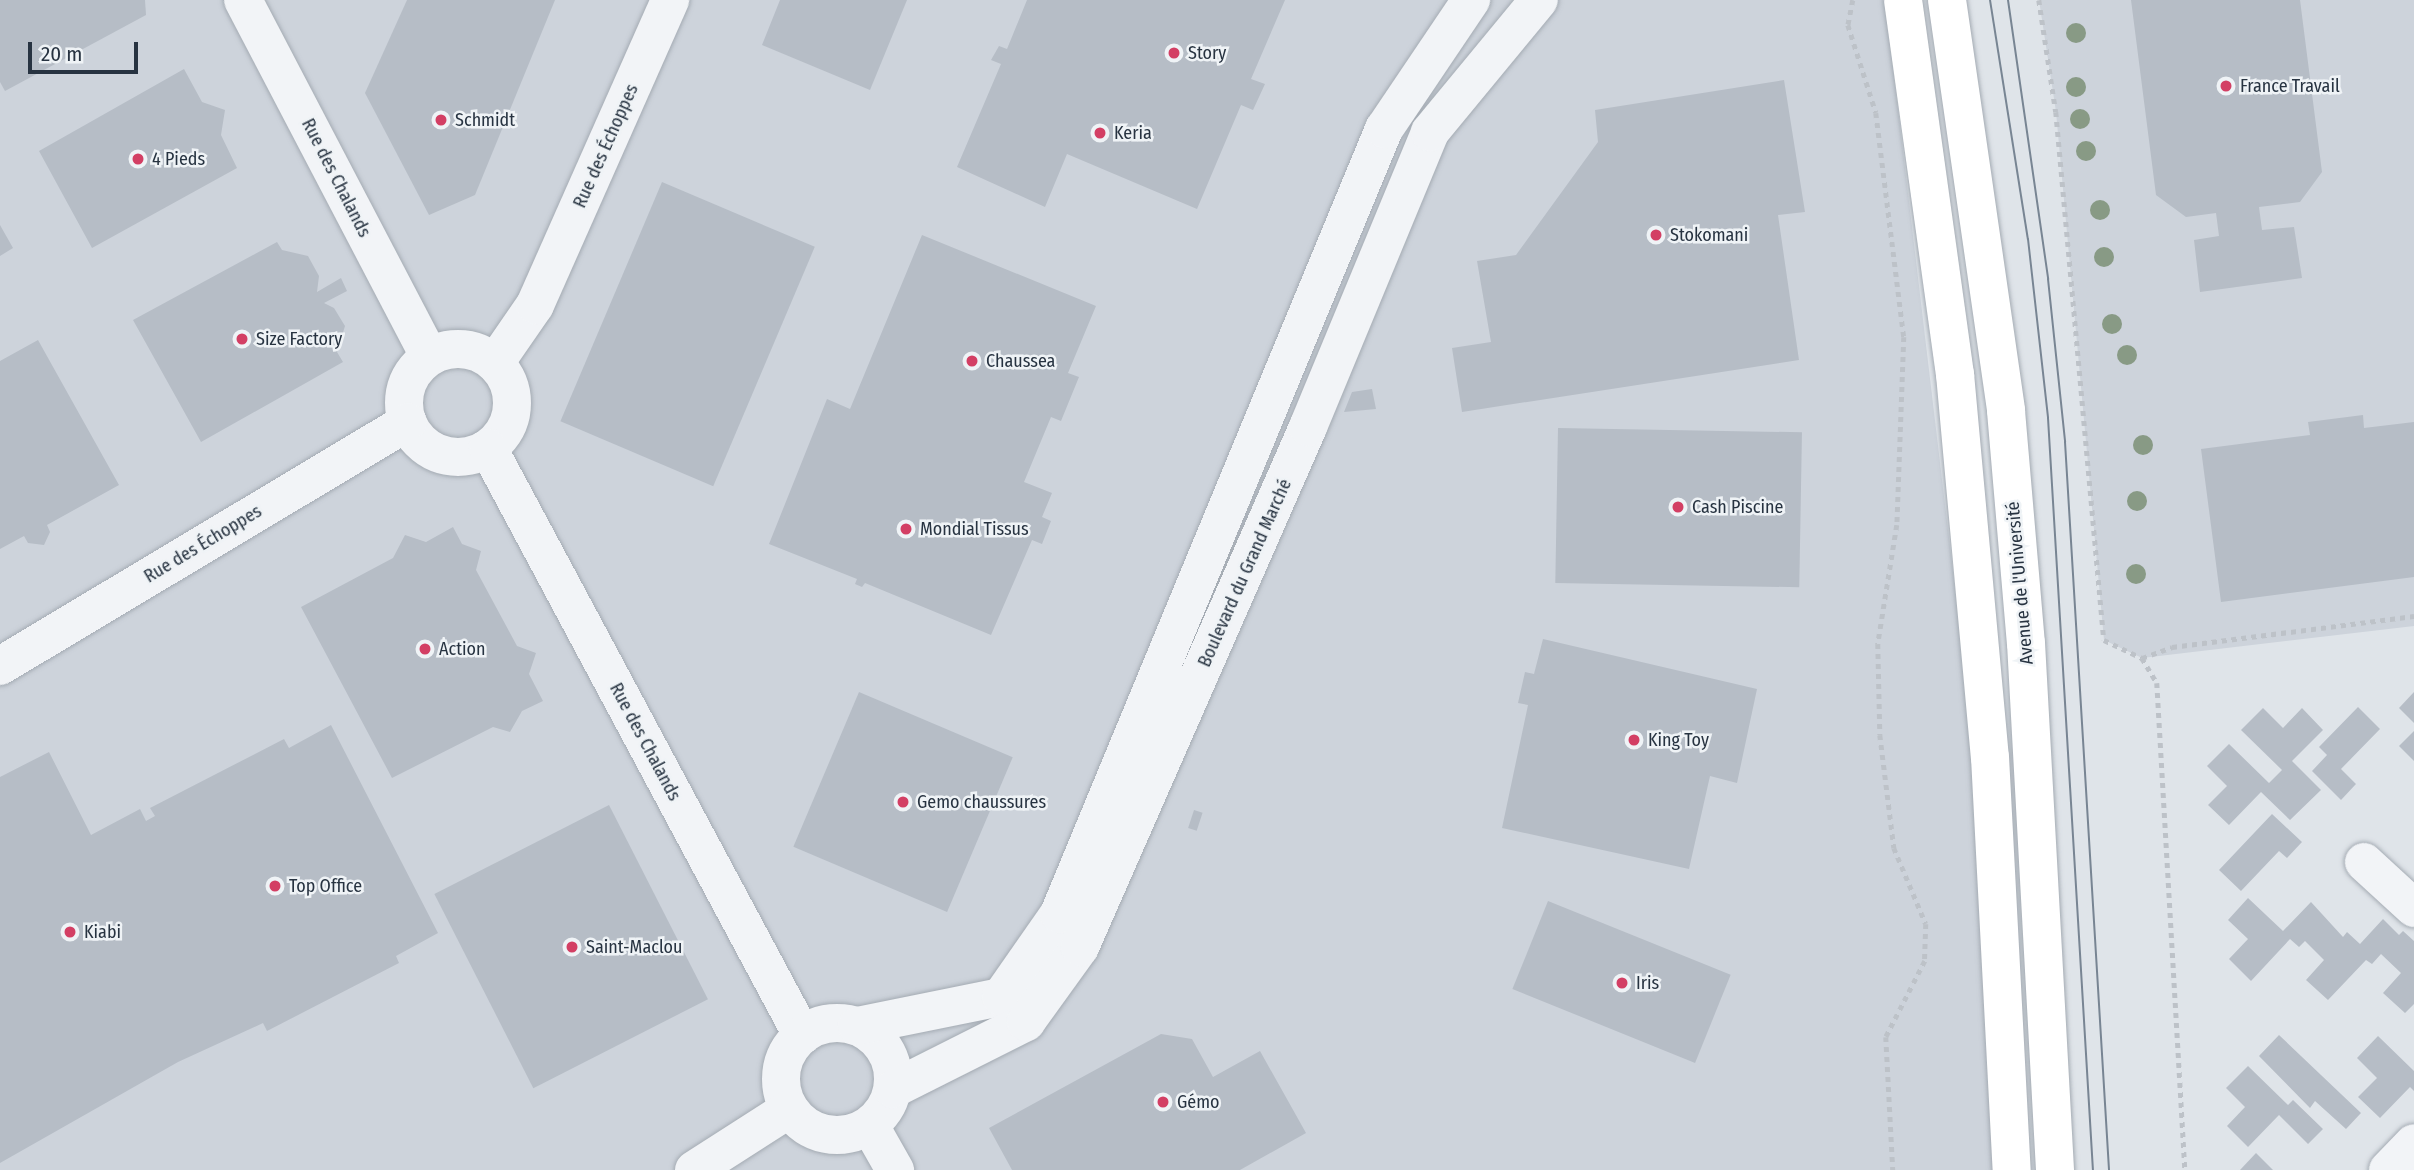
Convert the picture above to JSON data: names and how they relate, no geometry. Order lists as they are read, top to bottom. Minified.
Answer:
{"streets":{"main road":["Avenue de l'Université"],"street":["Rue des Échoppes","Rue des Chalands","Boulevard du Grand Marché"]},"crossings":[["Rue des Échoppes","Rue des Chalands"],["Rue des Chalands","Boulevard du Grand Marché"]],"places":["Story","France Travail","Schmidt","Keria","4 Pieds","Stokomani","Size Factory","Chaussea","Cash Piscine","Mondial Tissus","Action","King Toy","Gemo chaussures","Top Office","Kiabi","Saint-Maclou","Iris","Gémo"],"scale_bar":"20 m"}
